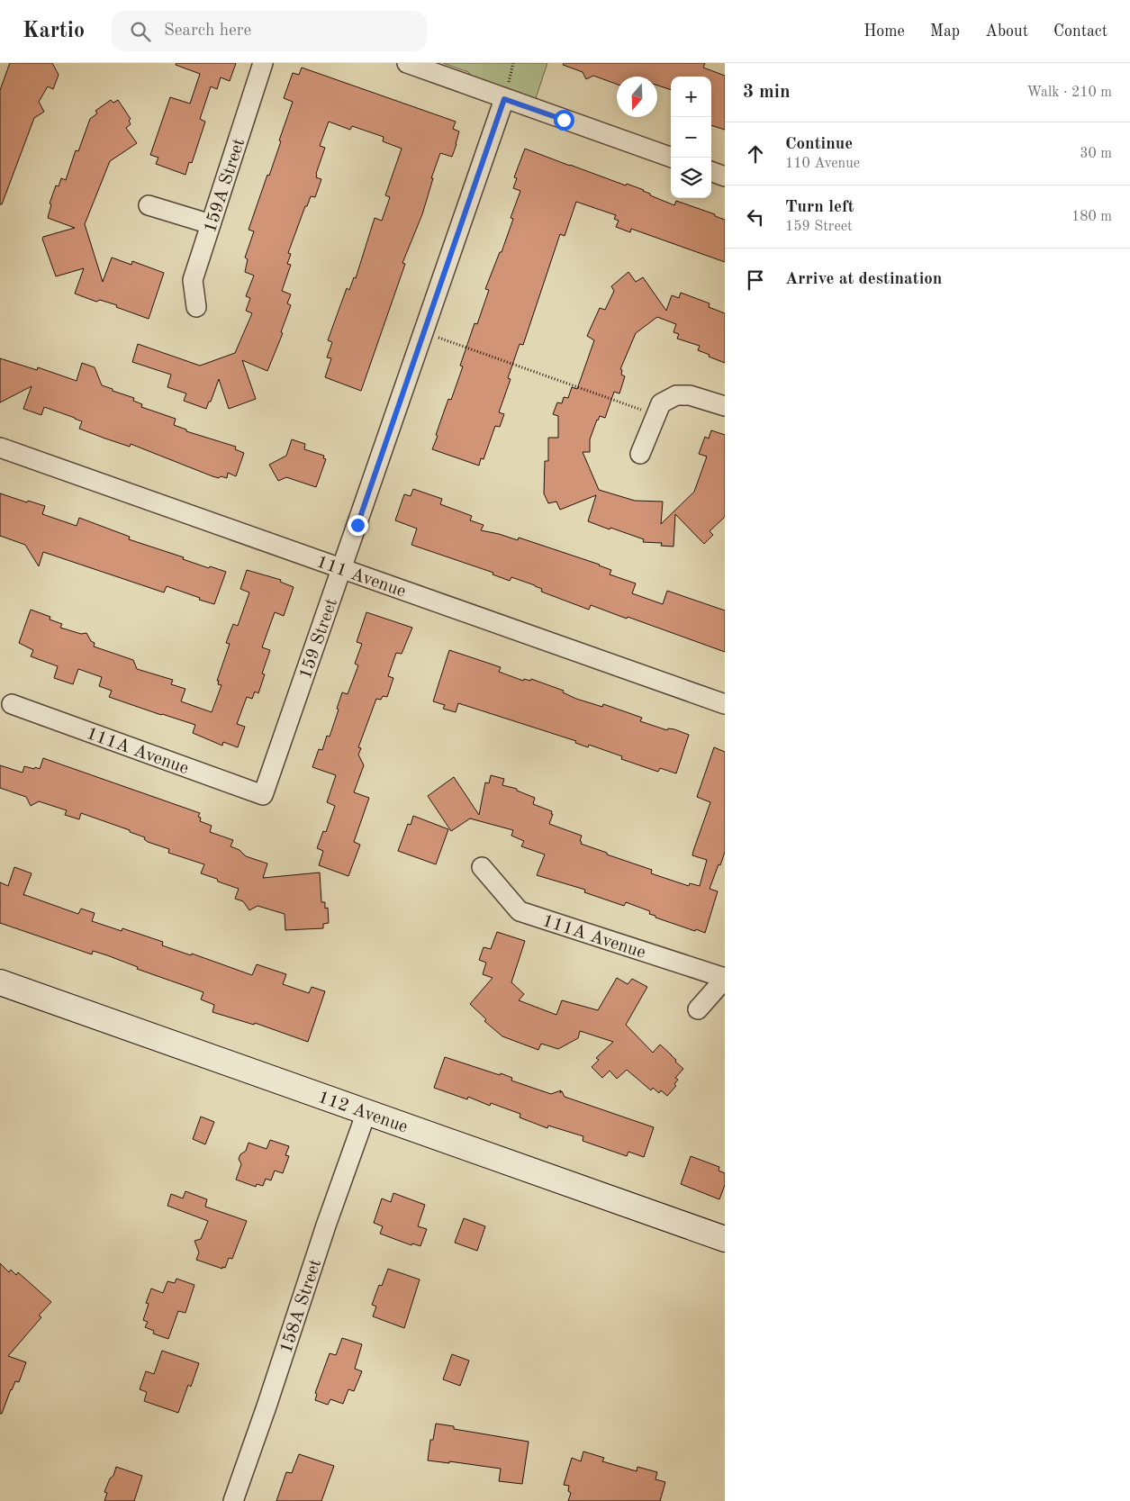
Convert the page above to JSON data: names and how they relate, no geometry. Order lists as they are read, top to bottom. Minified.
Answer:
{"streets":{"street":["159A Street","111 Avenue","159 Street","111A Avenue","112 Avenue","158A Street"]},"crossings":[["111 Avenue","159 Street"],["159 Street","111A Avenue"],["112 Avenue","158A Street"]],"north":"bottom","page":{"header":"Kartio","search":"Search here","nav":["Home","Map","About","Contact"],"heading":["3 min","Walk · 210 m"],"map_buttons":["+","−"],"list":[["Continue","110 Avenue","30 m"],["Turn left","159 Street","180 m"],"Arrive at destination"]}}
